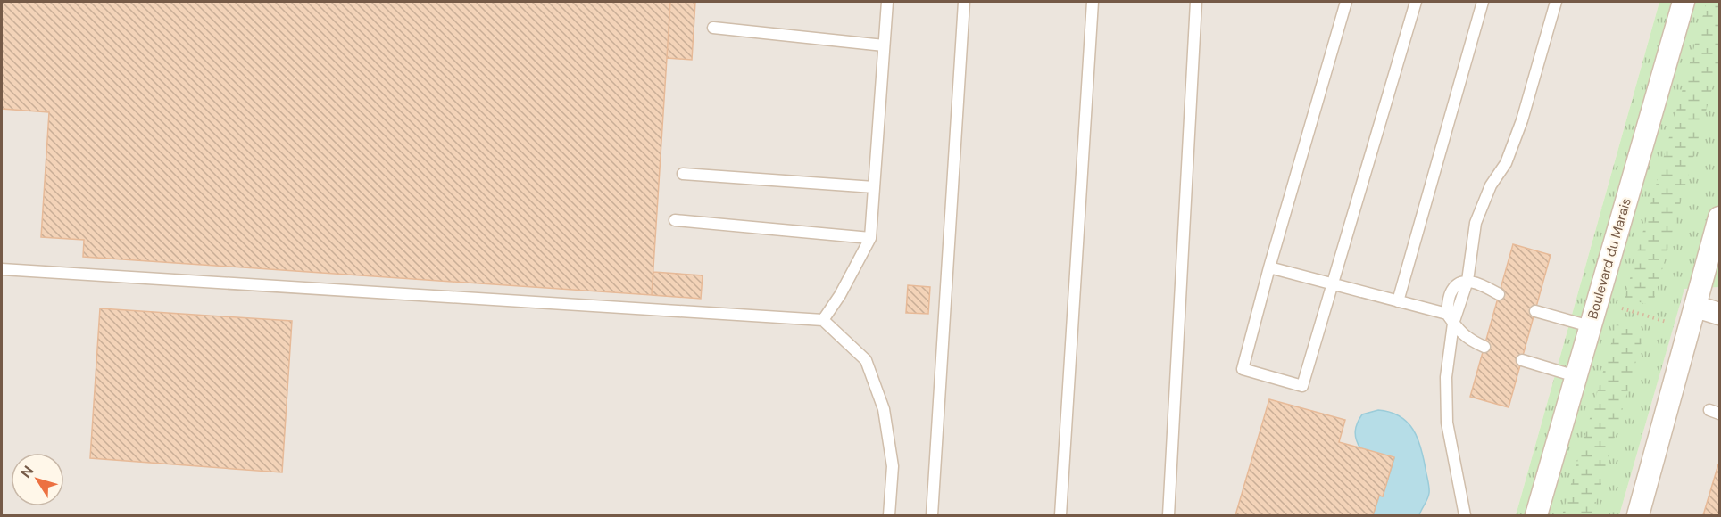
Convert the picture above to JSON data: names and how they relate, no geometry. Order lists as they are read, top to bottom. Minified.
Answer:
{"streets":{"street":["Boulevard du Marais"]},"north":"top left"}
